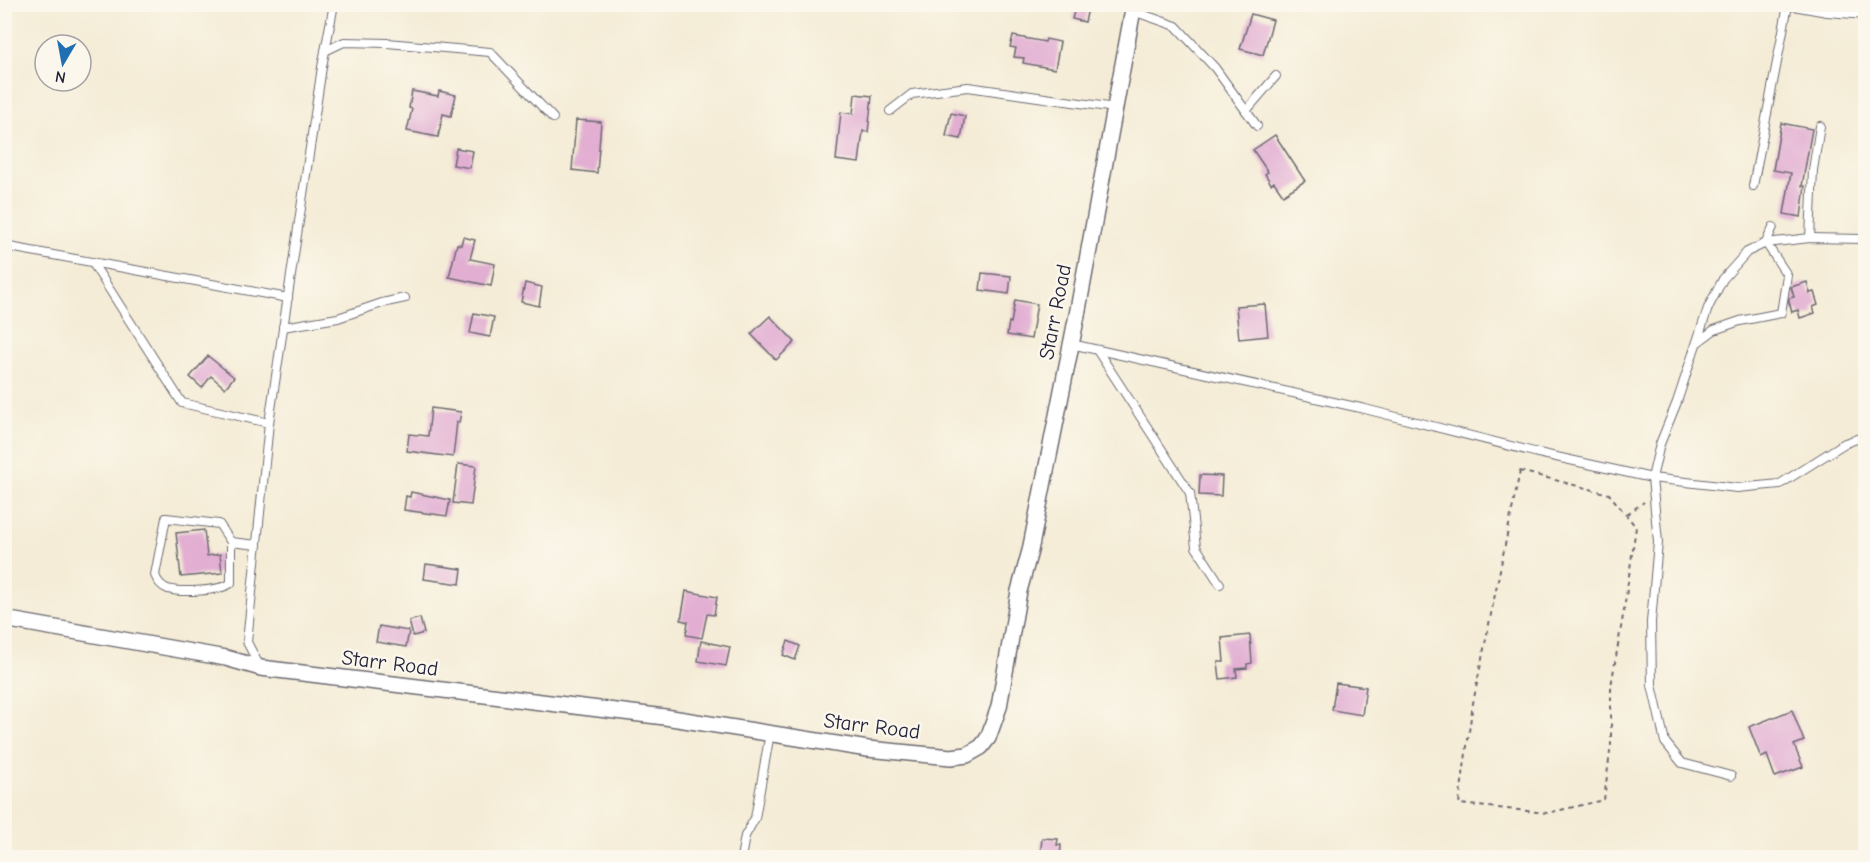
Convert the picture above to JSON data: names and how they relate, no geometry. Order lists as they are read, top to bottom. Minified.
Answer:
{"streets":{"street":["Starr Road"]},"north":"bottom"}
